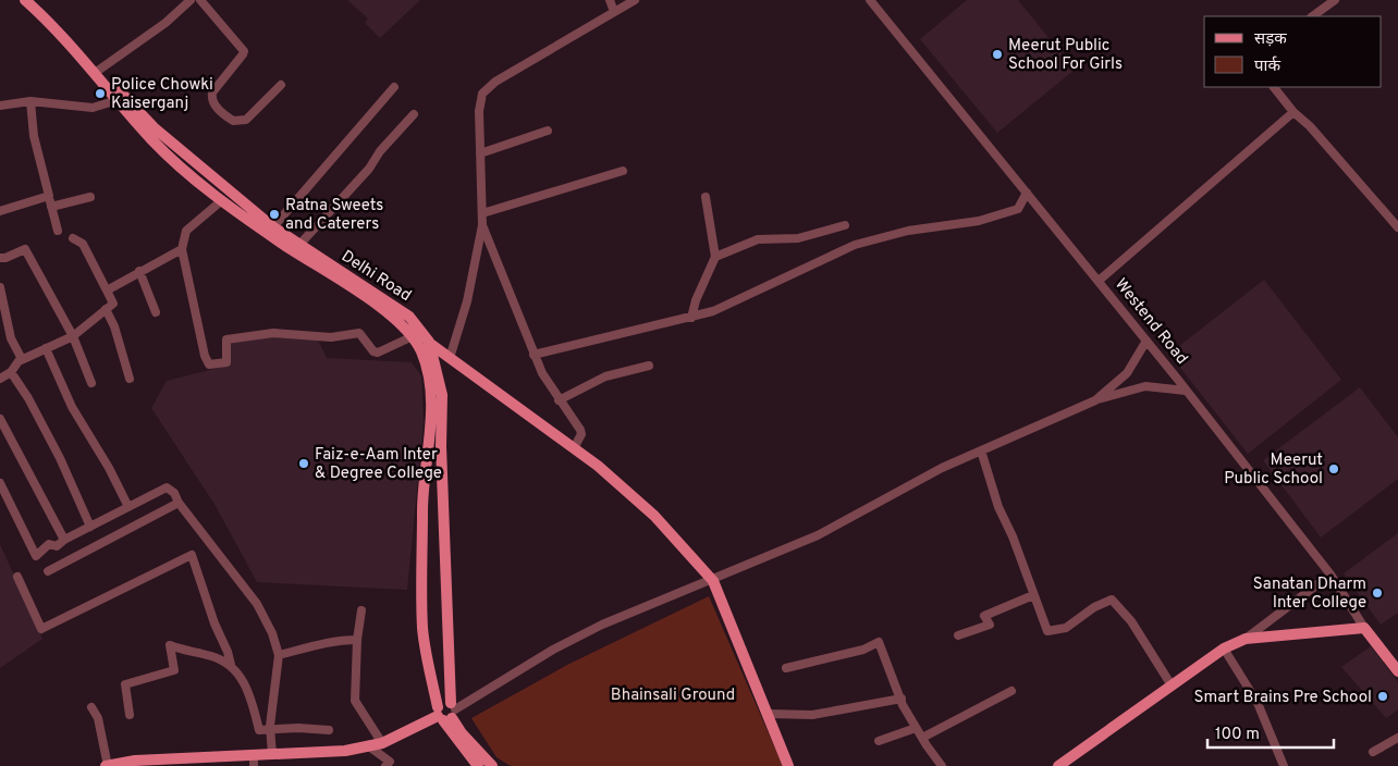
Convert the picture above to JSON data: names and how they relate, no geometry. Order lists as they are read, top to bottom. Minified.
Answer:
{"streets":{"main road":["Delhi Road","Westend Road"]},"parks":["Bhainsali Ground"],"places":["Meerut Public School For Girls","Police Chowki Kaiserganj","Ratna Sweets and Caterers","Faiz-e-Aam Inter & Degree College","Meerut Public School","Sanatan Dharm Inter College","Smart Brains Pre School"],"legend":["सड़क","पार्क"],"scale_bar":"100 m"}
